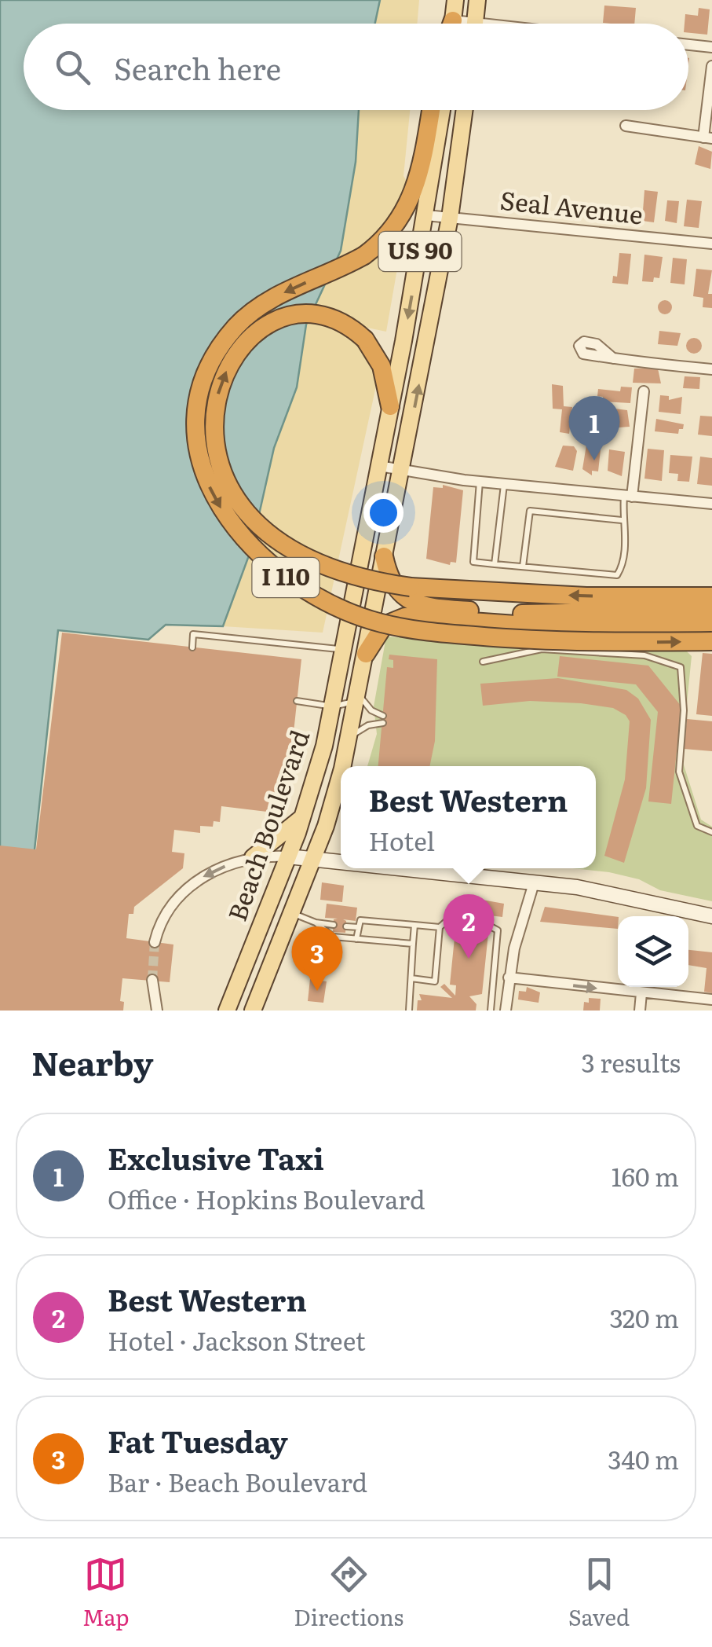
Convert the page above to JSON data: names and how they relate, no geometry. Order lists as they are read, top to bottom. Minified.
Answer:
{"streets":{"highway":["I 110"],"main road":["US 90","Beach Boulevard"],"street":["Seal Avenue"]},"crossings":[["Seal Avenue","Beach Boulevard"],["I 110","Beach Boulevard"]],"page":{"search":"Search here","pins":["1","2","3"],"popup":["Best Western","Hotel"],"heading":["Nearby","3 results"],"list":[{"mark":"1","name":"Exclusive Taxi","note":"Office · Hopkins Boulevard","value":"160 m"},{"mark":"2","name":"Best Western","note":"Hotel · Jackson Street","value":"320 m"},{"mark":"3","name":"Fat Tuesday","note":"Bar · Beach Boulevard","value":"340 m"}],"nav":["Map","Directions","Saved"]}}
